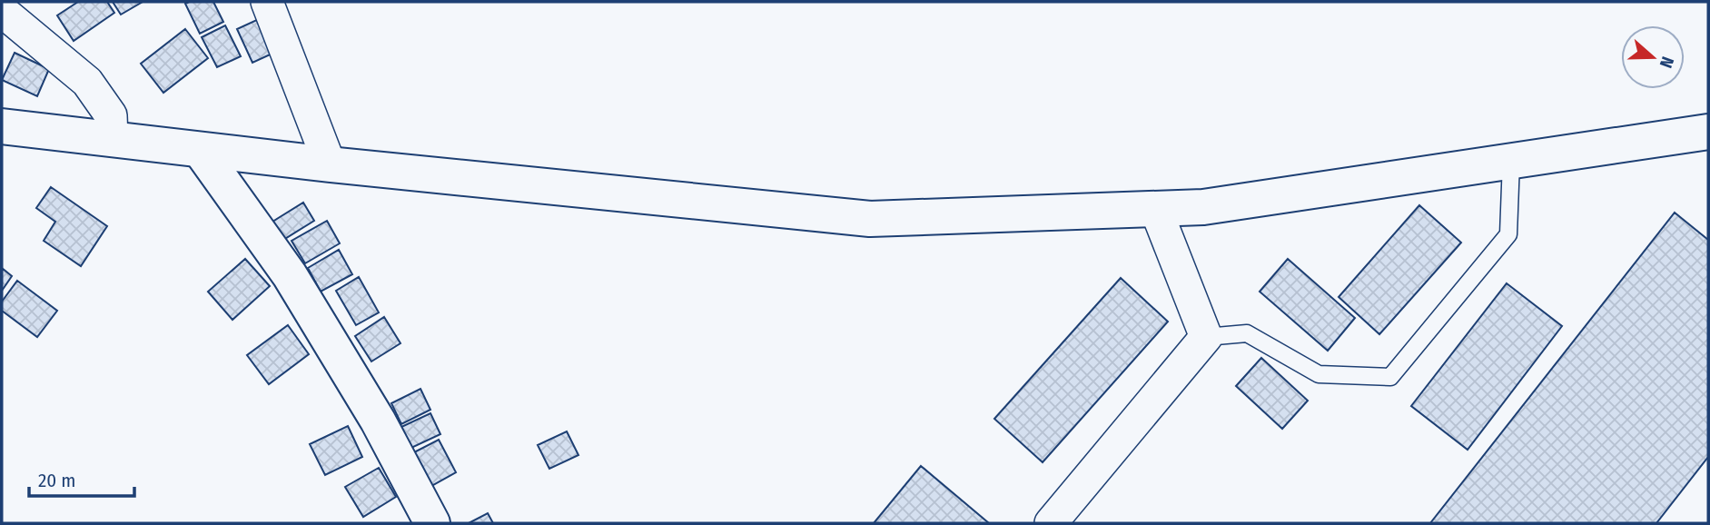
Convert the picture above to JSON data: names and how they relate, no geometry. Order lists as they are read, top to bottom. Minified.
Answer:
{"scale_bar":"20 m","north":"right"}
